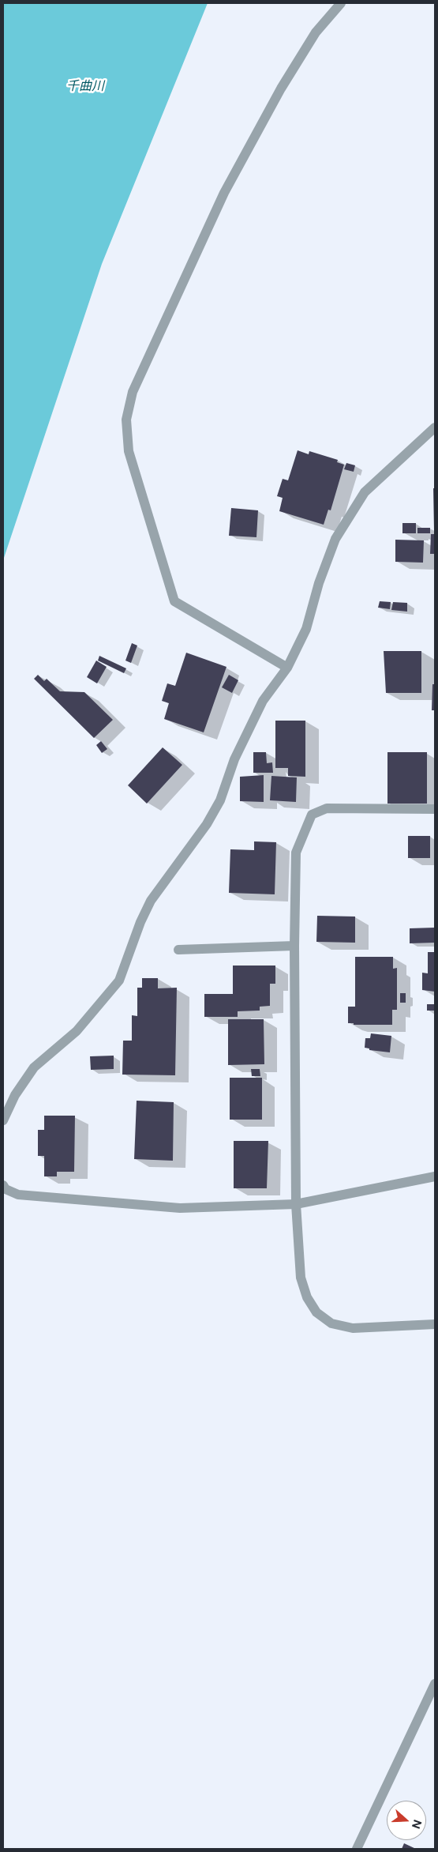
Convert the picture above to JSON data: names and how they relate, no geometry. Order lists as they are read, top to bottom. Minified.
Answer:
{"water":["千曲川"],"north":"right"}
